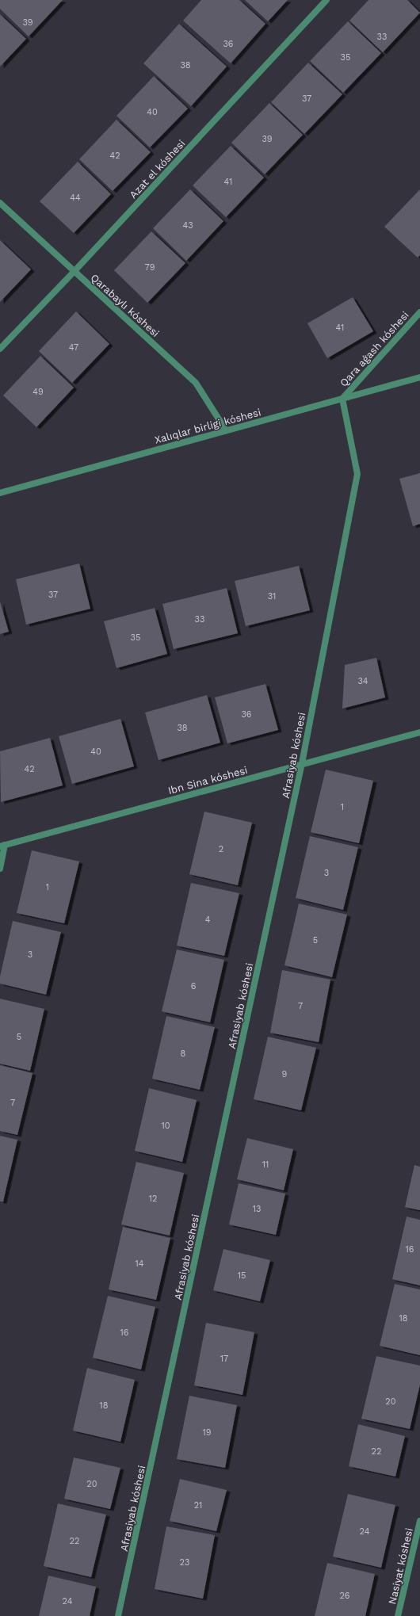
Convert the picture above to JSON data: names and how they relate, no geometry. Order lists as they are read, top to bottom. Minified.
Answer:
{"streets":{"street":["Azat el kóshesi","Qarabaylı kóshesi","Qara aǵash kóshesi","Xalıqlar birligi kóshesi","Afrasiyab kóshesi","Ibn Sina kóshesi","Nasiyat kóshesi"]},"crossings":[["Azat el kóshesi","Qarabaylı kóshesi"],["Qarabaylı kóshesi","Xalıqlar birligi kóshesi"],["Qara aǵash kóshesi","Xalıqlar birligi kóshesi"],["Qara aǵash kóshesi","Afrasiyab kóshesi"],["Xalıqlar birligi kóshesi","Afrasiyab kóshesi"],["Afrasiyab kóshesi","Ibn Sina kóshesi"]],"house_numbers":["39","33","36","35","38","37","40","39","42","41","44","43","79","41","47","49","37","31","33","35","34","36","38","40","42","1","2","3","1","4","5","3","6","7","5","8","9","7","10","11","12","13","16","14","15","18","16","17","20","18","19","22","20","21","24","22","23","26","24"]}
